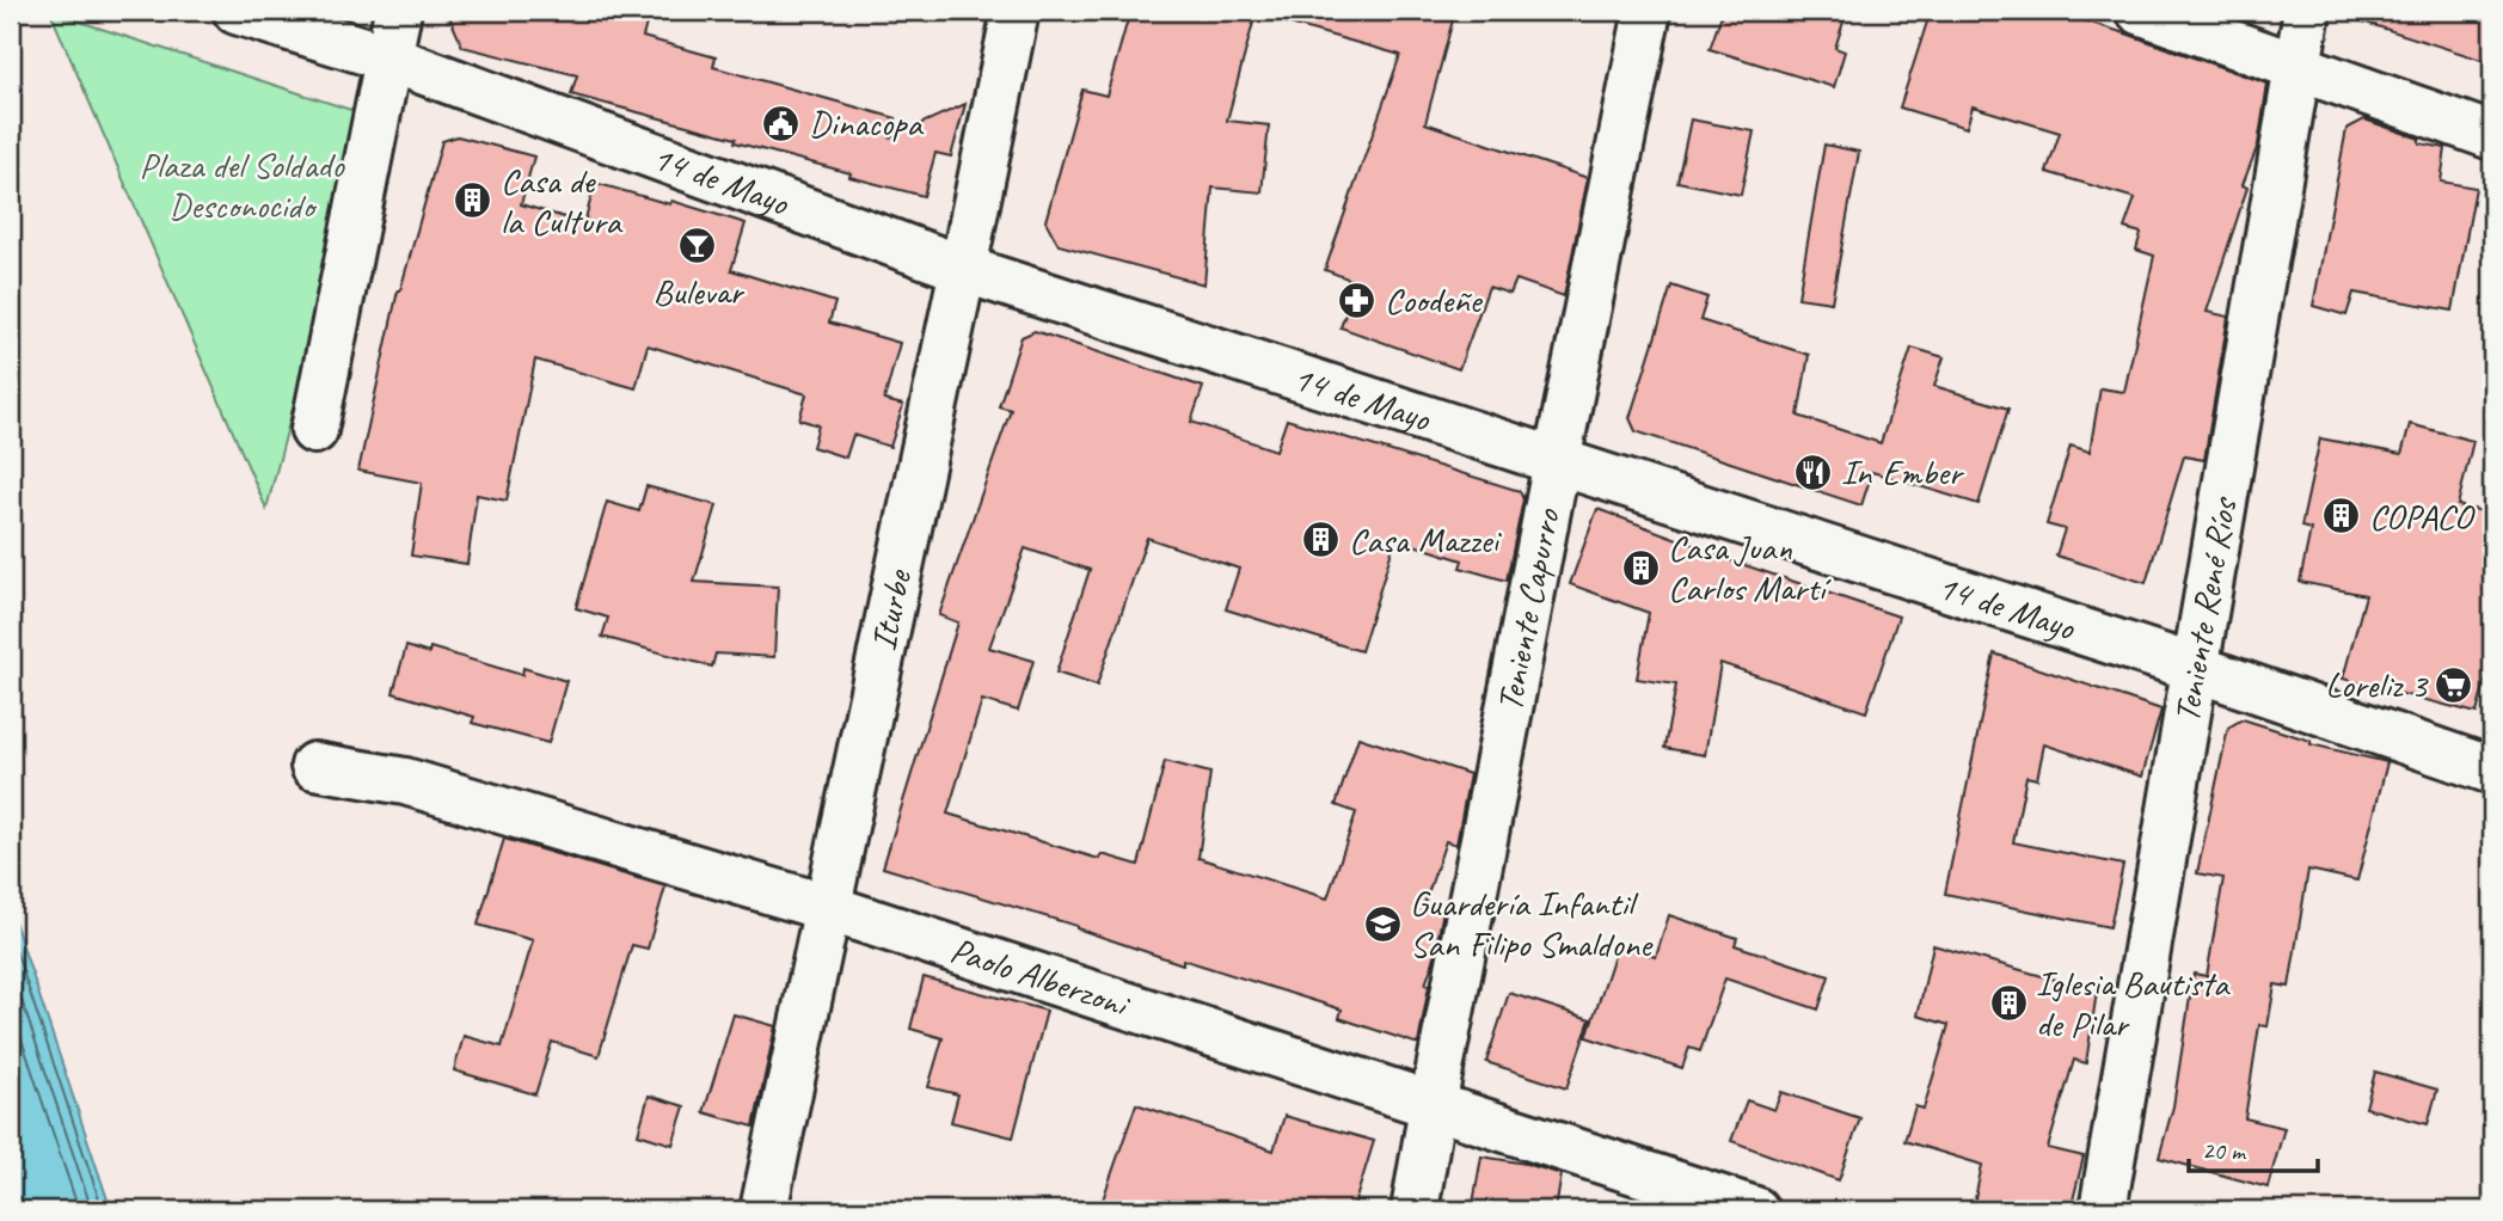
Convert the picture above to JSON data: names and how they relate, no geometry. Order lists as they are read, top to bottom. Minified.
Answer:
{"streets":{"street":["14 de Mayo","Teniente Capurro","Iturbe","Teniente René Ríos","Paolo Alberzoni"]},"crossings":[["14 de Mayo","Teniente Capurro"],["14 de Mayo","Iturbe"],["14 de Mayo","Teniente René Ríos"],["Teniente Capurro","Paolo Alberzoni"],["Iturbe","Paolo Alberzoni"]],"parks":["Plaza del Soldado Desconocido"],"places":{"public building":["Dinacopa"],"building":["Casa de la Cultura","COPACO","Casa Mazzei","Casa Juan Carlos Martí","Iglesia Bautista de Pilar"],"bar":["Bulevar"],"pharmacy":["Coodeñe"],"restaurant":["In Ember"],"supermarket":["Loreliz 3"],"school or university":["Guardería Infantil San Filipo Smaldone"]},"scale_bar":"20 m"}
